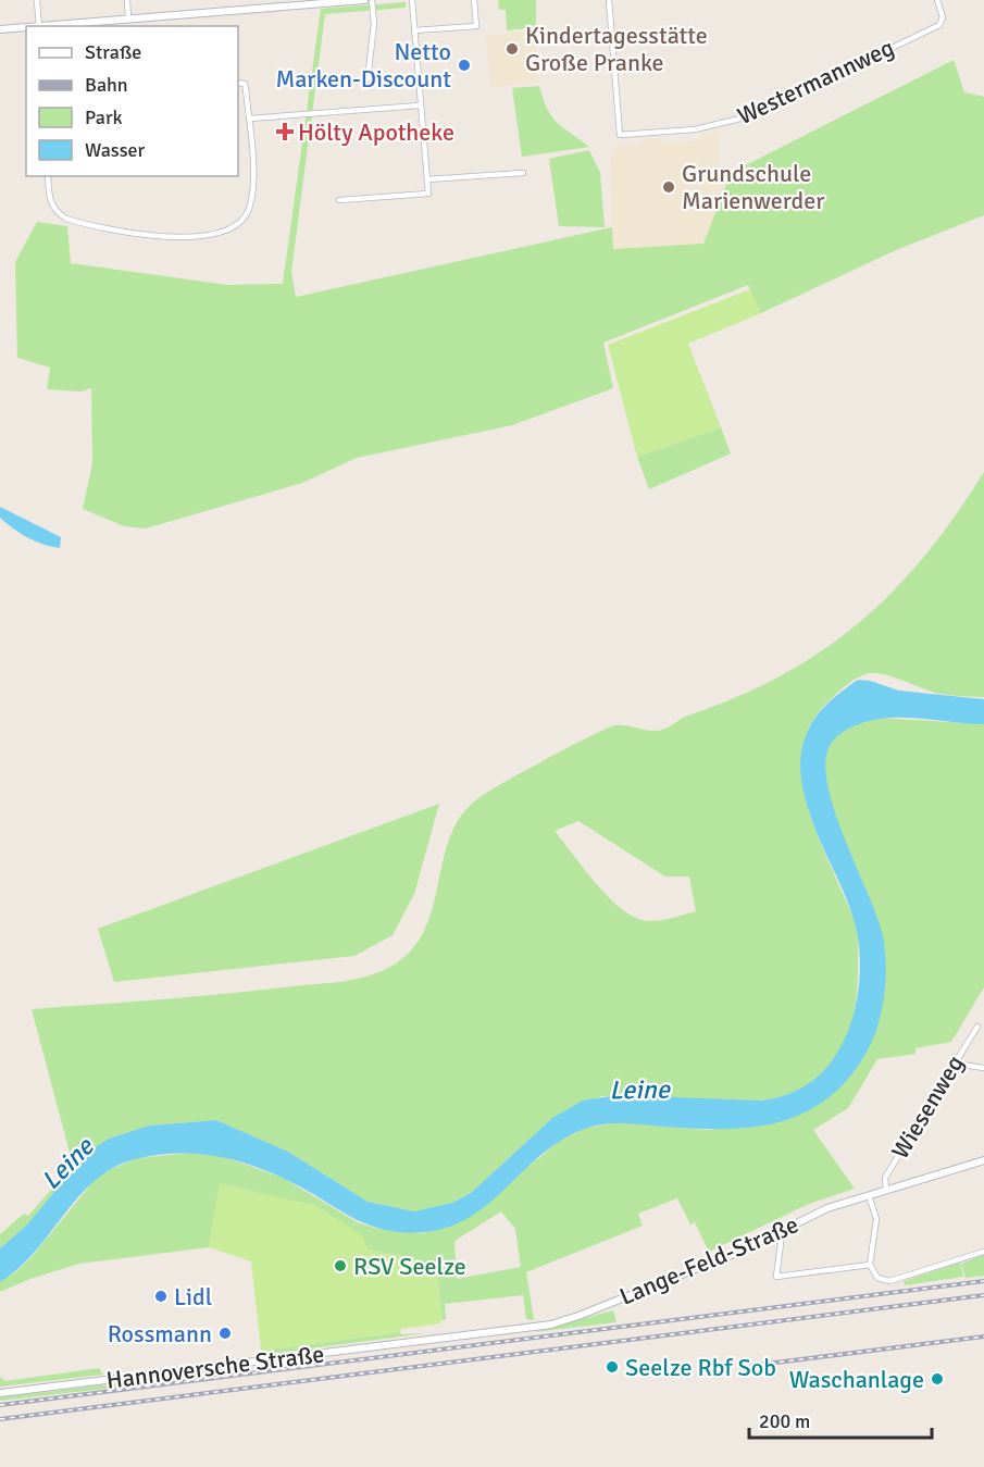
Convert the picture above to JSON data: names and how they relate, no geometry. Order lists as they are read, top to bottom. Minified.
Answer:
{"streets":{"street":["Westermannweg","Wiesenweg","Lange-Feld-Straße","Hannoversche Straße"]},"crossings":[["Wiesenweg","Lange-Feld-Straße"],["Lange-Feld-Straße","Hannoversche Straße"]],"water":["Leine"],"places":{"other":["Kindertagesstätte Große Pranke","Netto Marken-Discount","Grundschule Marienwerder","RSV Seelze","Lidl","Rossmann","Seelze Rbf Sob","Waschanlage"],"health":["Hölty Apotheke"]},"legend":["Straße","Bahn","Park","Wasser"],"scale_bar":"200 m"}
